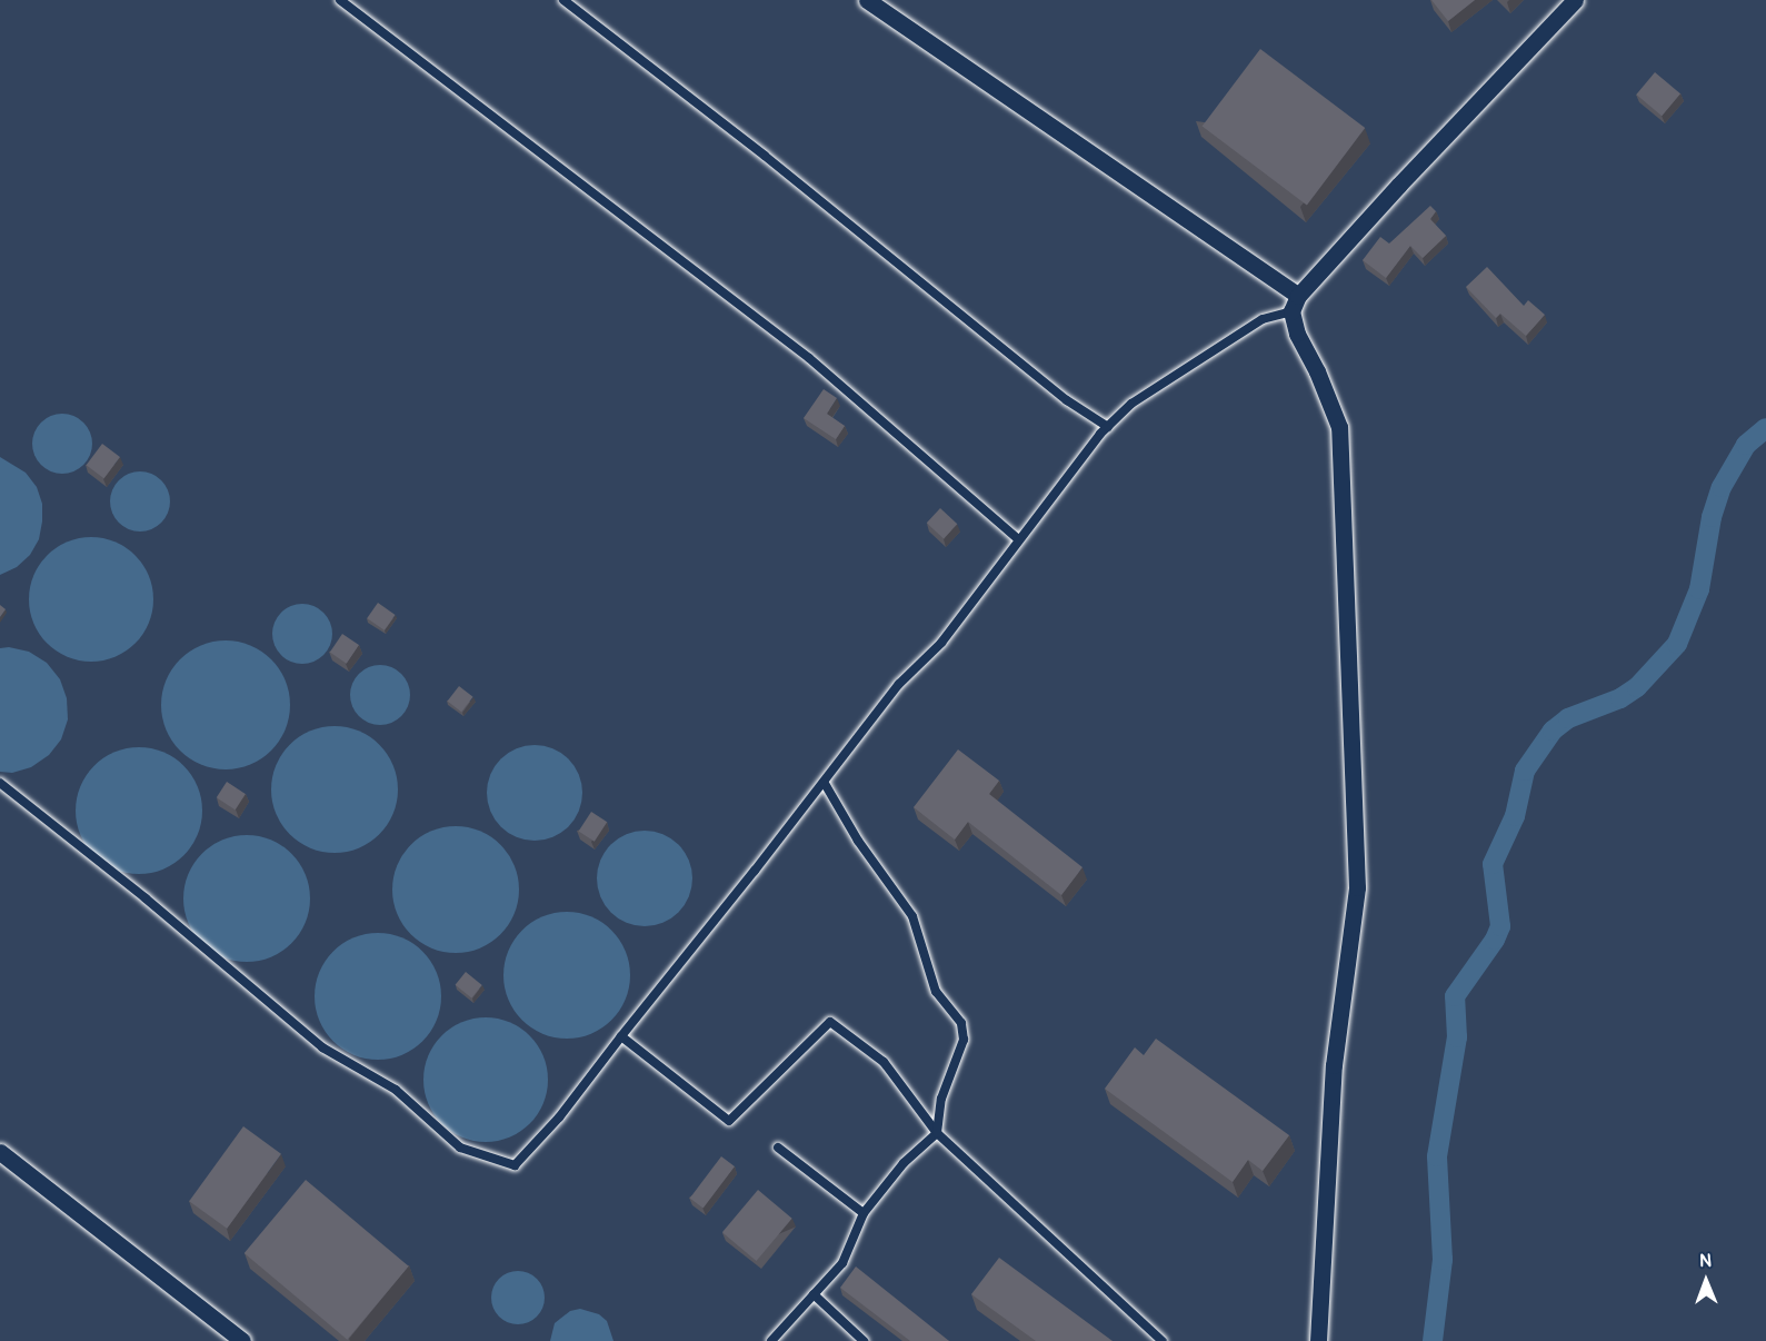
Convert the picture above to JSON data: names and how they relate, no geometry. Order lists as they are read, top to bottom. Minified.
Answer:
{"north":"top"}
